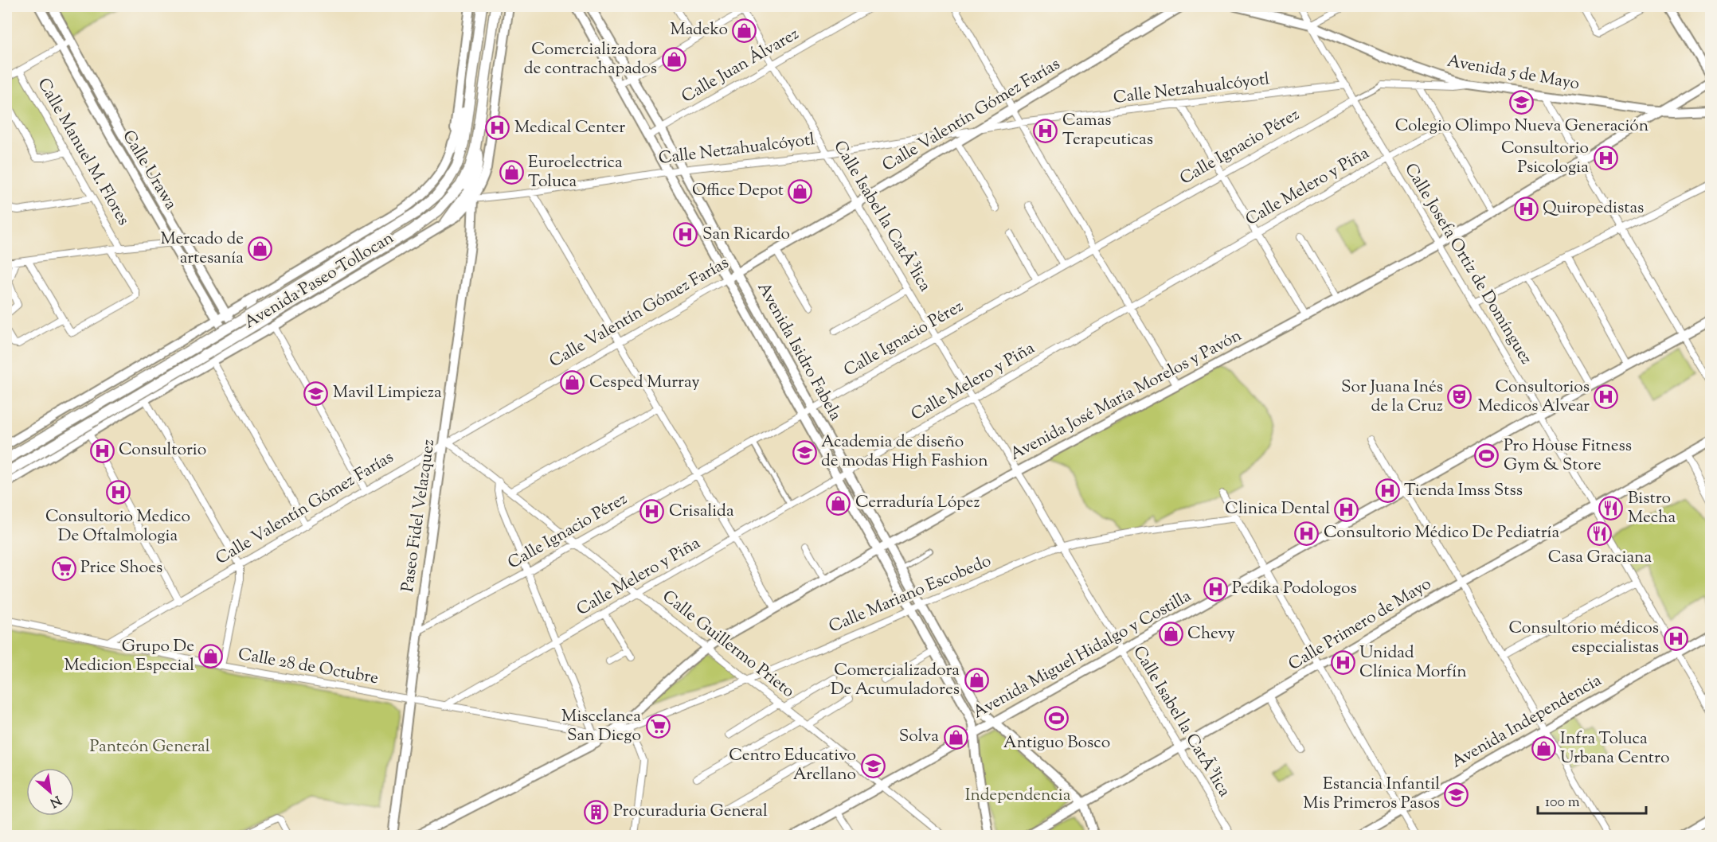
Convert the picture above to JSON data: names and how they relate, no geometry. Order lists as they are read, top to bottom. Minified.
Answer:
{"streets":{"highway":["Avenida Paseo Tollocan"],"main road":["Avenida 5 de Mayo","Calle Valentín Gómez Farías","Calle Urawa","Avenida Isidro Fabela","Avenida José María Morelos y Pavón","Paseo Fidel Velazquez","Calle Primero de Mayo","Avenida Miguel Hidalgo y Costilla","Avenida Independencia"],"street":["Calle Juan Álvarez","Calle Netzahualcóyotl","Calle Ignacio Pérez","Calle Manuel M. Flores","Calle Melero y Piña","Calle Isabel la CatÃ³lica","Calle Josefa Ortiz de Domínguez","Calle Mariano Escobedo","Calle Guillermo Prieto","Calle 28 de Octubre"]},"crossings":[["Calle Juan Álvarez","Calle Isabel la CatÃ³lica"],["Calle Juan Álvarez","Avenida Isidro Fabela"],["Avenida 5 de Mayo","Calle Josefa Ortiz de Domínguez"],["Avenida 5 de Mayo","Avenida José María Morelos y Pavón"],["Calle Netzahualcóyotl","Calle Valentín Gómez Farías"],["Calle Netzahualcóyotl","Calle Isabel la CatÃ³lica"],["Calle Netzahualcóyotl","Calle Josefa Ortiz de Domínguez"],["Calle Netzahualcóyotl","Avenida Paseo Tollocan"],["Calle Netzahualcóyotl","Avenida Isidro Fabela"],["Calle Netzahualcóyotl","Paseo Fidel Velazquez"],["Calle Valentín Gómez Farías","Calle Isabel la CatÃ³lica"],["Calle Valentín Gómez Farías","Avenida Isidro Fabela"],["Calle Valentín Gómez Farías","Paseo Fidel Velazquez"],["Calle Valentín Gómez Farías","Calle Guillermo Prieto"],["Calle Valentín Gómez Farías","Calle 28 de Octubre"],["Calle Ignacio Pérez","Calle Isabel la CatÃ³lica"],["Calle Ignacio Pérez","Calle Josefa Ortiz de Domínguez"],["Calle Ignacio Pérez","Avenida Isidro Fabela"],["Calle Ignacio Pérez","Paseo Fidel Velazquez"],["Calle Ignacio Pérez","Calle Guillermo Prieto"],["Calle Urawa","Avenida Paseo Tollocan"],["Calle Melero y Piña","Calle Isabel la CatÃ³lica"],["Calle Melero y Piña","Calle Josefa Ortiz de Domínguez"],["Calle Melero y Piña","Avenida Isidro Fabela"],["Calle Melero y Piña","Calle Guillermo Prieto"],["Calle Melero y Piña","Calle 28 de Octubre"],["Calle Isabel la CatÃ³lica","Avenida José María Morelos y Pavón"],["Calle Isabel la CatÃ³lica","Calle Mariano Escobedo"],["Calle Isabel la CatÃ³lica","Calle Primero de Mayo"],["Calle Isabel la CatÃ³lica","Avenida Miguel Hidalgo y Costilla"],["Calle Josefa Ortiz de Domínguez","Avenida José María Morelos y Pavón"],["Calle Josefa Ortiz de Domínguez","Calle Primero de Mayo"],["Calle Josefa Ortiz de Domínguez","Avenida Miguel Hidalgo y Costilla"],["Calle Josefa Ortiz de Domínguez","Avenida Independencia"],["Avenida Paseo Tollocan","Paseo Fidel Velazquez"],["Avenida Isidro Fabela","Avenida José María Morelos y Pavón"],["Avenida Isidro Fabela","Calle Mariano Escobedo"],["Avenida Isidro Fabela","Calle Primero de Mayo"],["Avenida Isidro Fabela","Avenida Miguel Hidalgo y Costilla"],["Avenida José María Morelos y Pavón","Calle Mariano Escobedo"],["Avenida José María Morelos y Pavón","Calle Guillermo Prieto"],["Avenida José María Morelos y Pavón","Calle 28 de Octubre"],["Paseo Fidel Velazquez","Calle Guillermo Prieto"],["Paseo Fidel Velazquez","Calle 28 de Octubre"],["Calle Mariano Escobedo","Calle Guillermo Prieto"],["Calle Mariano Escobedo","Calle 28 de Octubre"],["Calle Guillermo Prieto","Avenida Miguel Hidalgo y Costilla"]],"parks":["Panteón General","Independencia"],"places":{"shop":["Madeko","Comercializadora de contrachapados","Euroelectrica Toluca","Office Depot","Mercado de artesanía","Cesped Murray","Cerraduría López","Chevy","Grupo De Medicion Especial","Comercializadora De Acumuladores","Solva","Infra Toluca Urbana Centro"],"school or university":["Colegio Olimpo Nueva Generación","Mavil Limpieza","Academia de diseño de modas High Fashion","Centro Educativo Arellano","Estancia Infantil Mis Primeros Pasos"],"hospital":["Medical Center","Camas Terapeuticas","Consultorio Psicologia","Quiropedistas","San Ricardo","Consultorios Medicos Alvear","Consultorio","Tienda Imss Stss","Consultorio Medico De Oftalmologia","Clinica Dental","Crisalida","Consultorio Médico De Pediatría","Pedika Podologos","Consultorio médicos especialistas","Unidad Clínica Morfín"],"theatre":["Sor Juana Inés de la Cruz"],"sports":["Pro House Fitness Gym & Store","Antiguo Bosco"],"restaurant":["Bistro Mecha","Casa Graciana"],"supermarket":["Price Shoes","Miscelanea San Diego"],"building":["Procuraduria General"]},"scale_bar":"100 m","north":"bottom right"}
